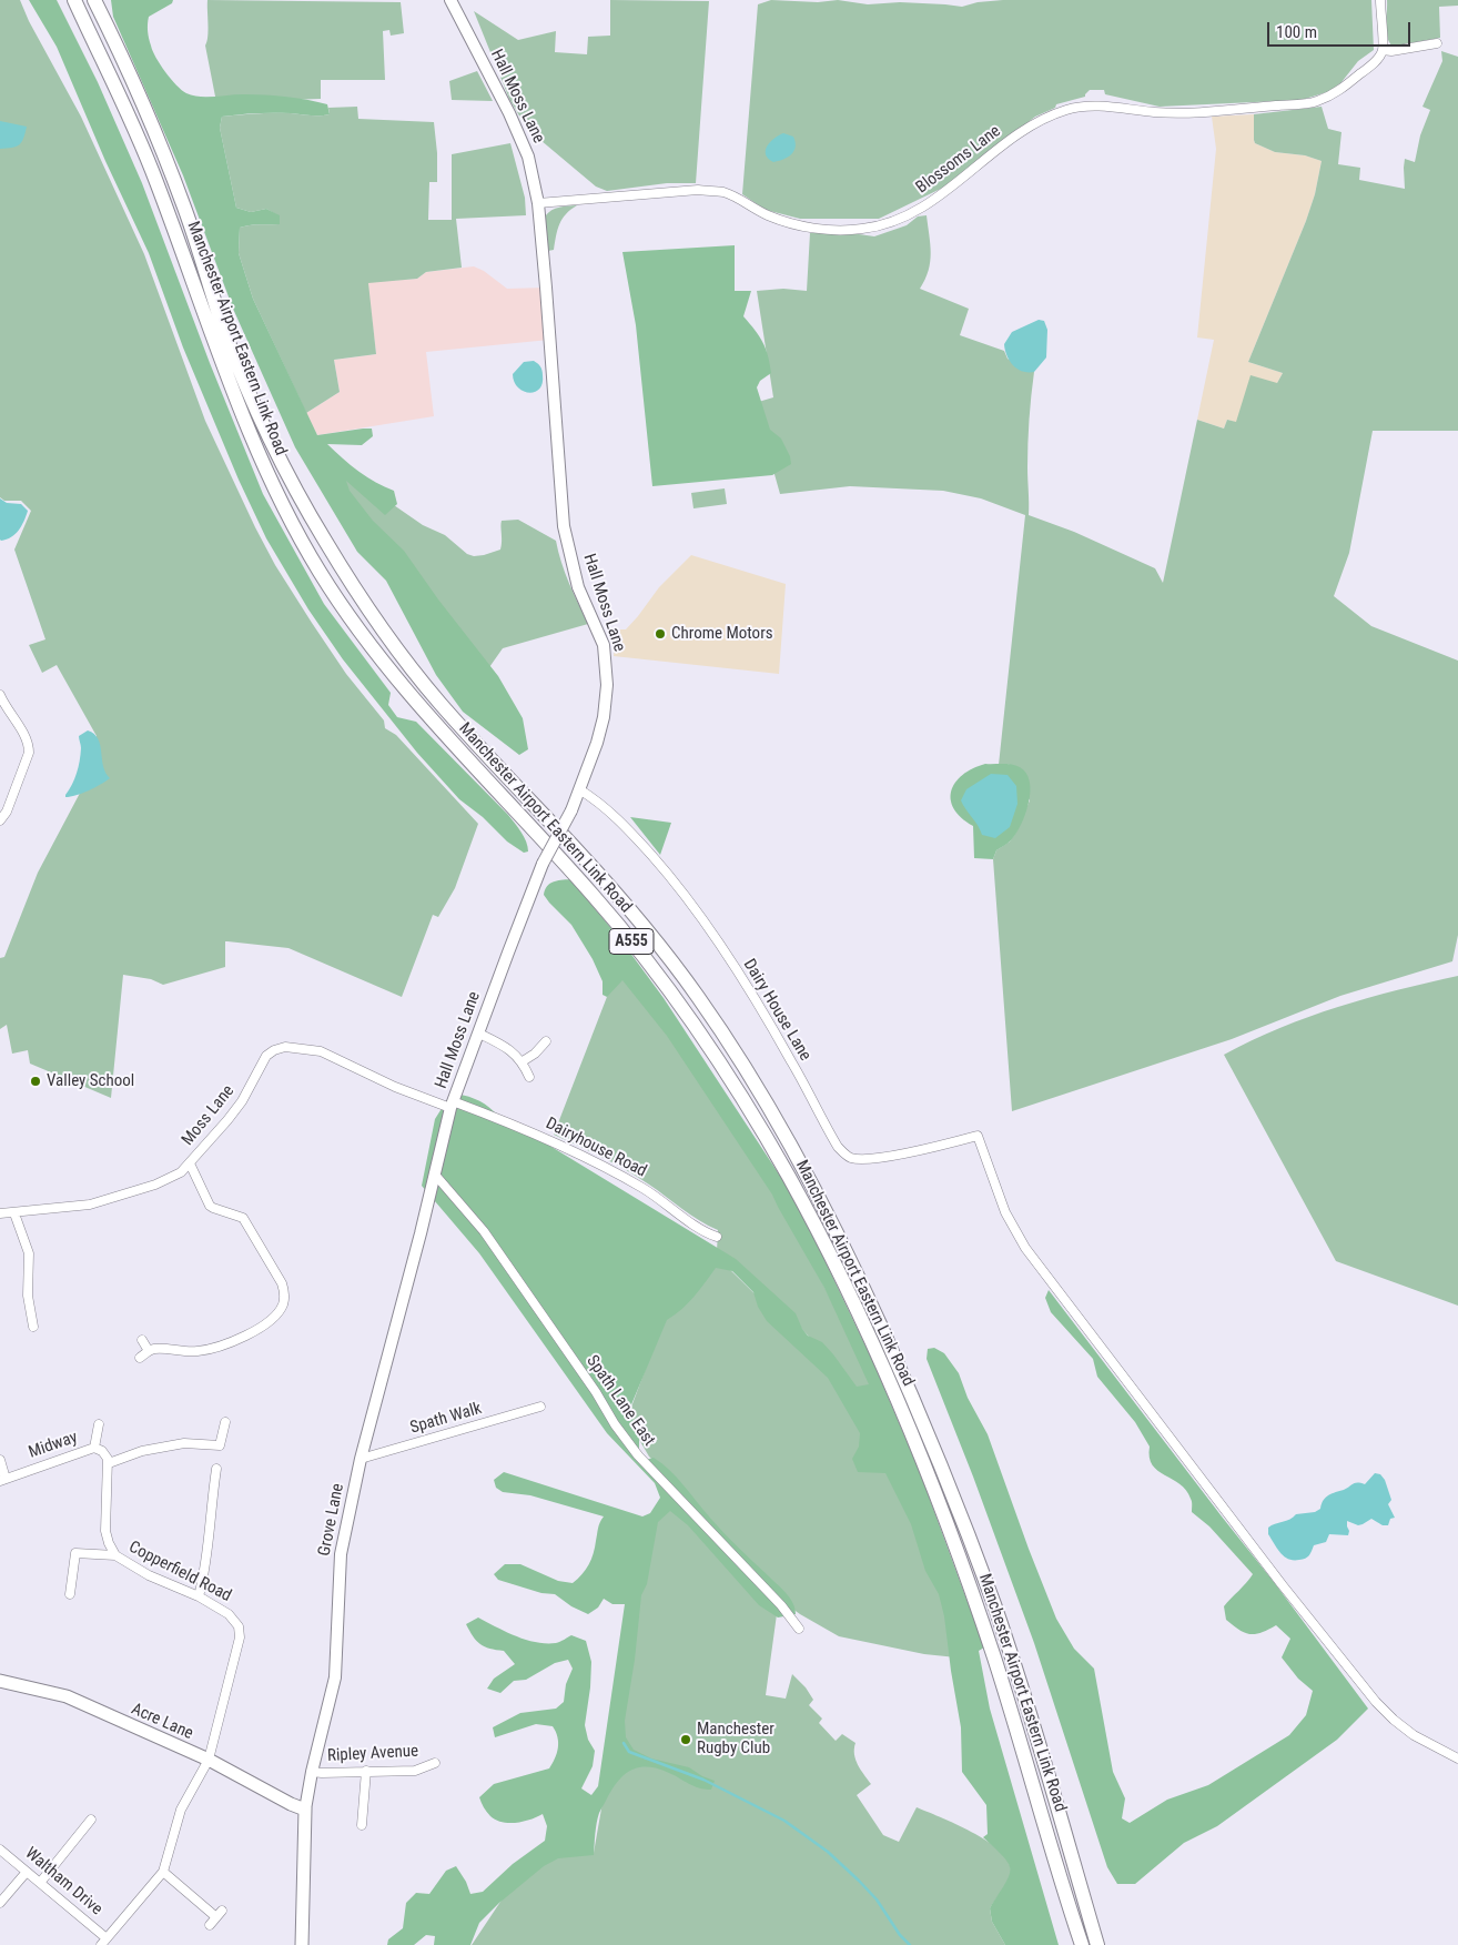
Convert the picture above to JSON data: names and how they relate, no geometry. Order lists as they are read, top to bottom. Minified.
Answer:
{"streets":{"highway":["Manchester Airport Eastern Link Road","A555"],"main road":["Grove Lane","Acre Lane"],"street":["Hall Moss Lane","Blossoms Lane","Dairy House Lane","Moss Lane","Dairyhouse Road","Spath Lane East","Spath Walk","Midway","Copperfield Road","Ripley Avenue","Waltham Drive"]},"crossings":[["Hall Moss Lane","Blossoms Lane"],["Hall Moss Lane","Dairy House Lane"],["Hall Moss Lane","Moss Lane"],["Hall Moss Lane","Dairyhouse Road"],["Hall Moss Lane","Grove Lane"],["Moss Lane","Dairyhouse Road"],["Moss Lane","Grove Lane"],["Dairyhouse Road","Grove Lane"],["Spath Lane East","Grove Lane"],["Spath Walk","Grove Lane"],["Grove Lane","Acre Lane"],["Grove Lane","Ripley Avenue"],["Copperfield Road","Acre Lane"]],"places":["Chrome Motors","Valley School","Manchester Rugby Club"],"scale_bar":"100 m"}
